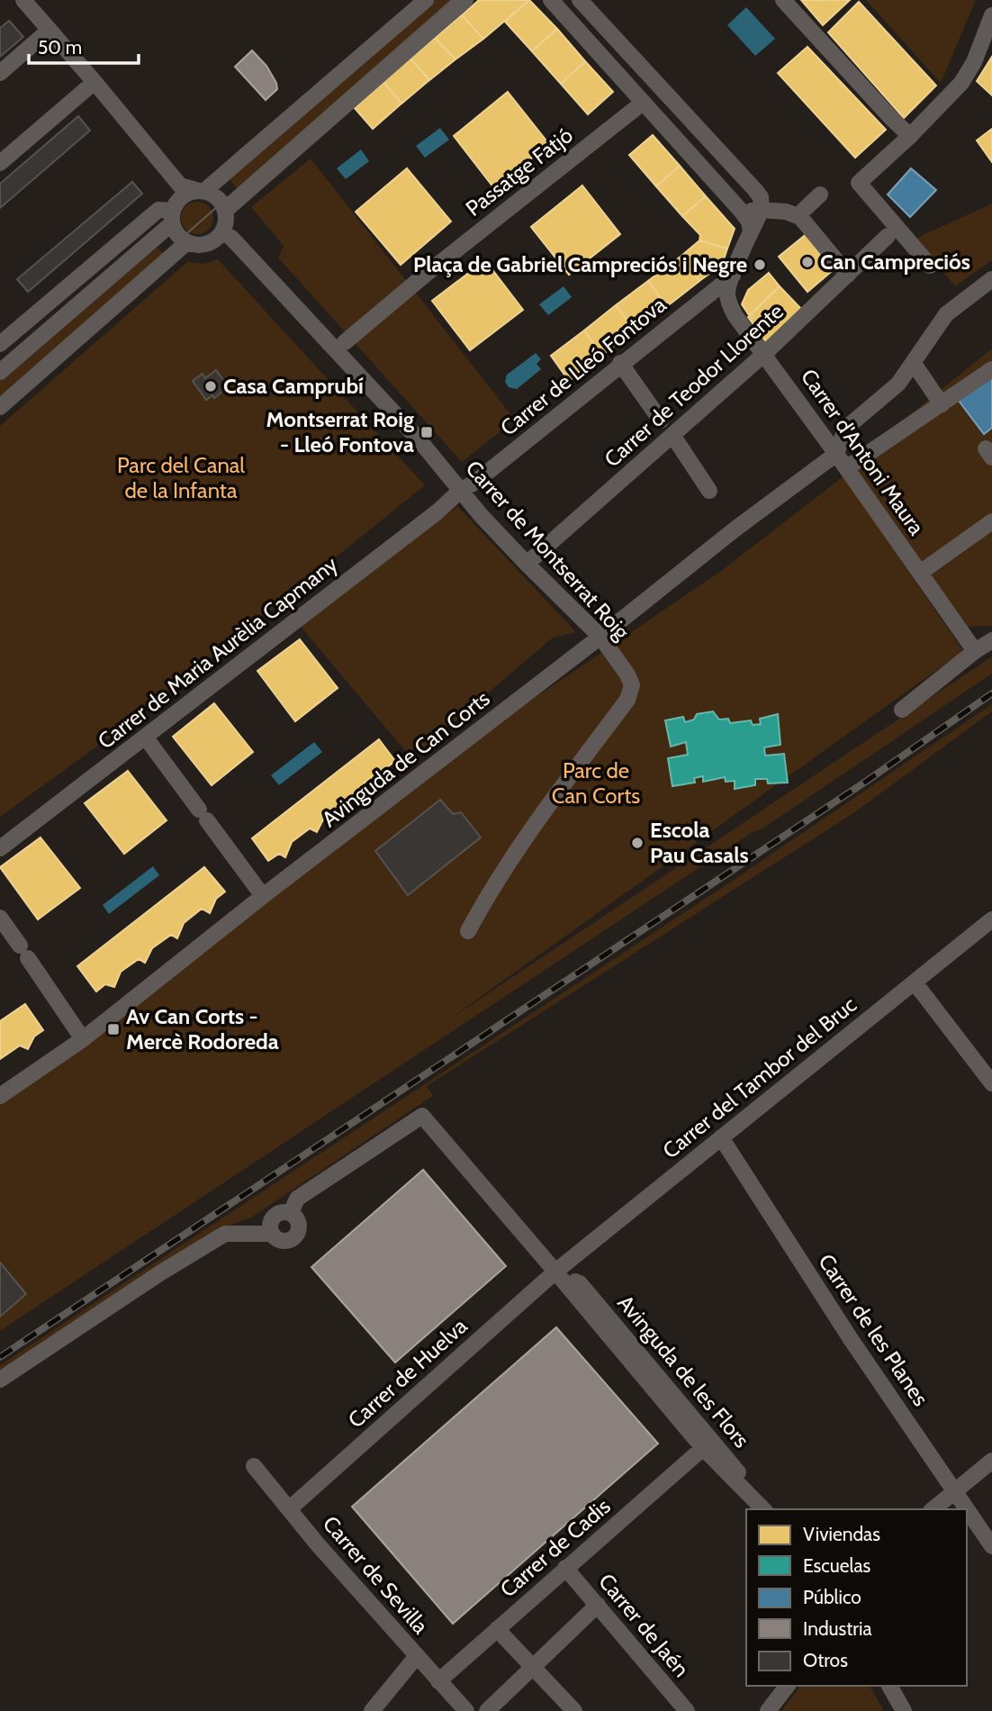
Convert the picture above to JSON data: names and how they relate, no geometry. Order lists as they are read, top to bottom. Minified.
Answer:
{"streets":{"street":["Passatge Fatjó","Carrer de Lleó Fontova","Carrer de Teodor Llorente","Carrer d'Antoni Maura","Carrer de Montserrat Roig","Carrer de Maria Aurèlia Capmany","Avinguda de Can Corts","Carrer del Tambor del Bruc","Carrer de les Planes","Avinguda de les Flors","Carrer de Huelva","Carrer de Cadis","Carrer de Sevilla","Carrer de Jaén"]},"crossings":[["Carrer de Lleó Fontova","Carrer d'Antoni Maura"],["Carrer de Lleó Fontova","Carrer de Montserrat Roig"],["Carrer de Lleó Fontova","Carrer de Maria Aurèlia Capmany"],["Carrer de Teodor Llorente","Carrer d'Antoni Maura"],["Carrer de Teodor Llorente","Carrer de Montserrat Roig"],["Carrer d'Antoni Maura","Avinguda de Can Corts"],["Carrer de Montserrat Roig","Carrer de Maria Aurèlia Capmany"],["Carrer de Montserrat Roig","Avinguda de Can Corts"],["Carrer del Tambor del Bruc","Carrer de les Planes"],["Carrer del Tambor del Bruc","Avinguda de les Flors"],["Carrer del Tambor del Bruc","Carrer de Huelva"],["Avinguda de les Flors","Carrer de Huelva"],["Avinguda de les Flors","Carrer de Cadis"],["Carrer de Huelva","Carrer de Sevilla"],["Carrer de Cadis","Carrer de Sevilla"],["Carrer de Cadis","Carrer de Jaén"]],"parks":["Parc del Canal de la Infanta","Parc de Can Corts"],"places":{"other":["Can Campreciós","Plaça de Gabriel Campreciós i Negre","Casa Camprubí","Escola Pau Casals"],"transit":["Montserrat Roig - Lleó Fontova","Av Can Corts - Mercè Rodoreda"]},"legend":["Viviendas","Escuelas","Público","Industria","Otros"],"scale_bar":"50 m"}
